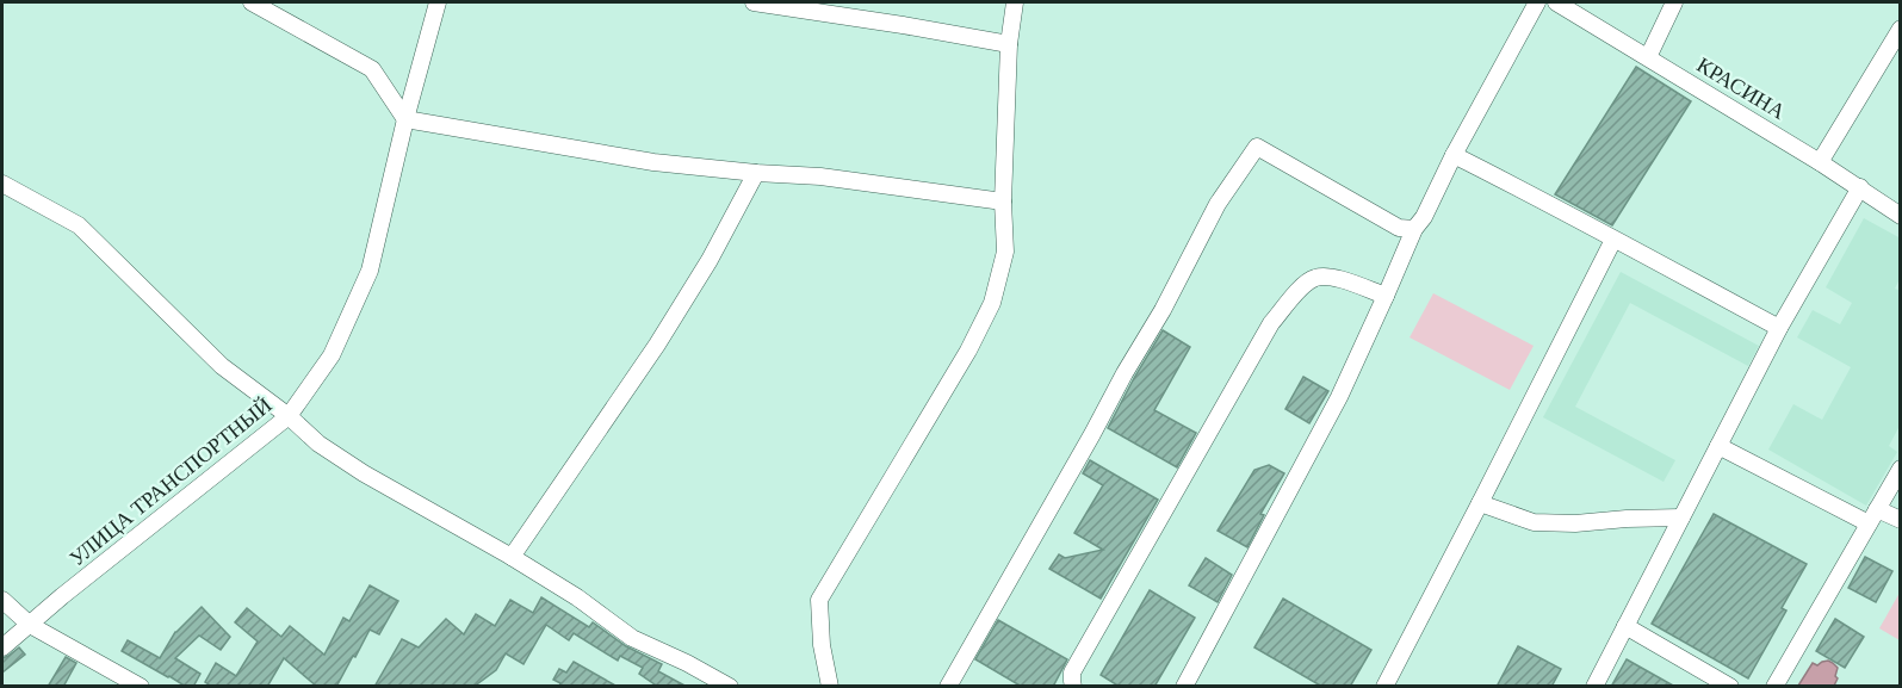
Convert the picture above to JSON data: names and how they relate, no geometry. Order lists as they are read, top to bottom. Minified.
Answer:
{"streets":{"street":["КРАСИНА","УЛИЦА ТРАНСПОРТНЫЙ"]}}
